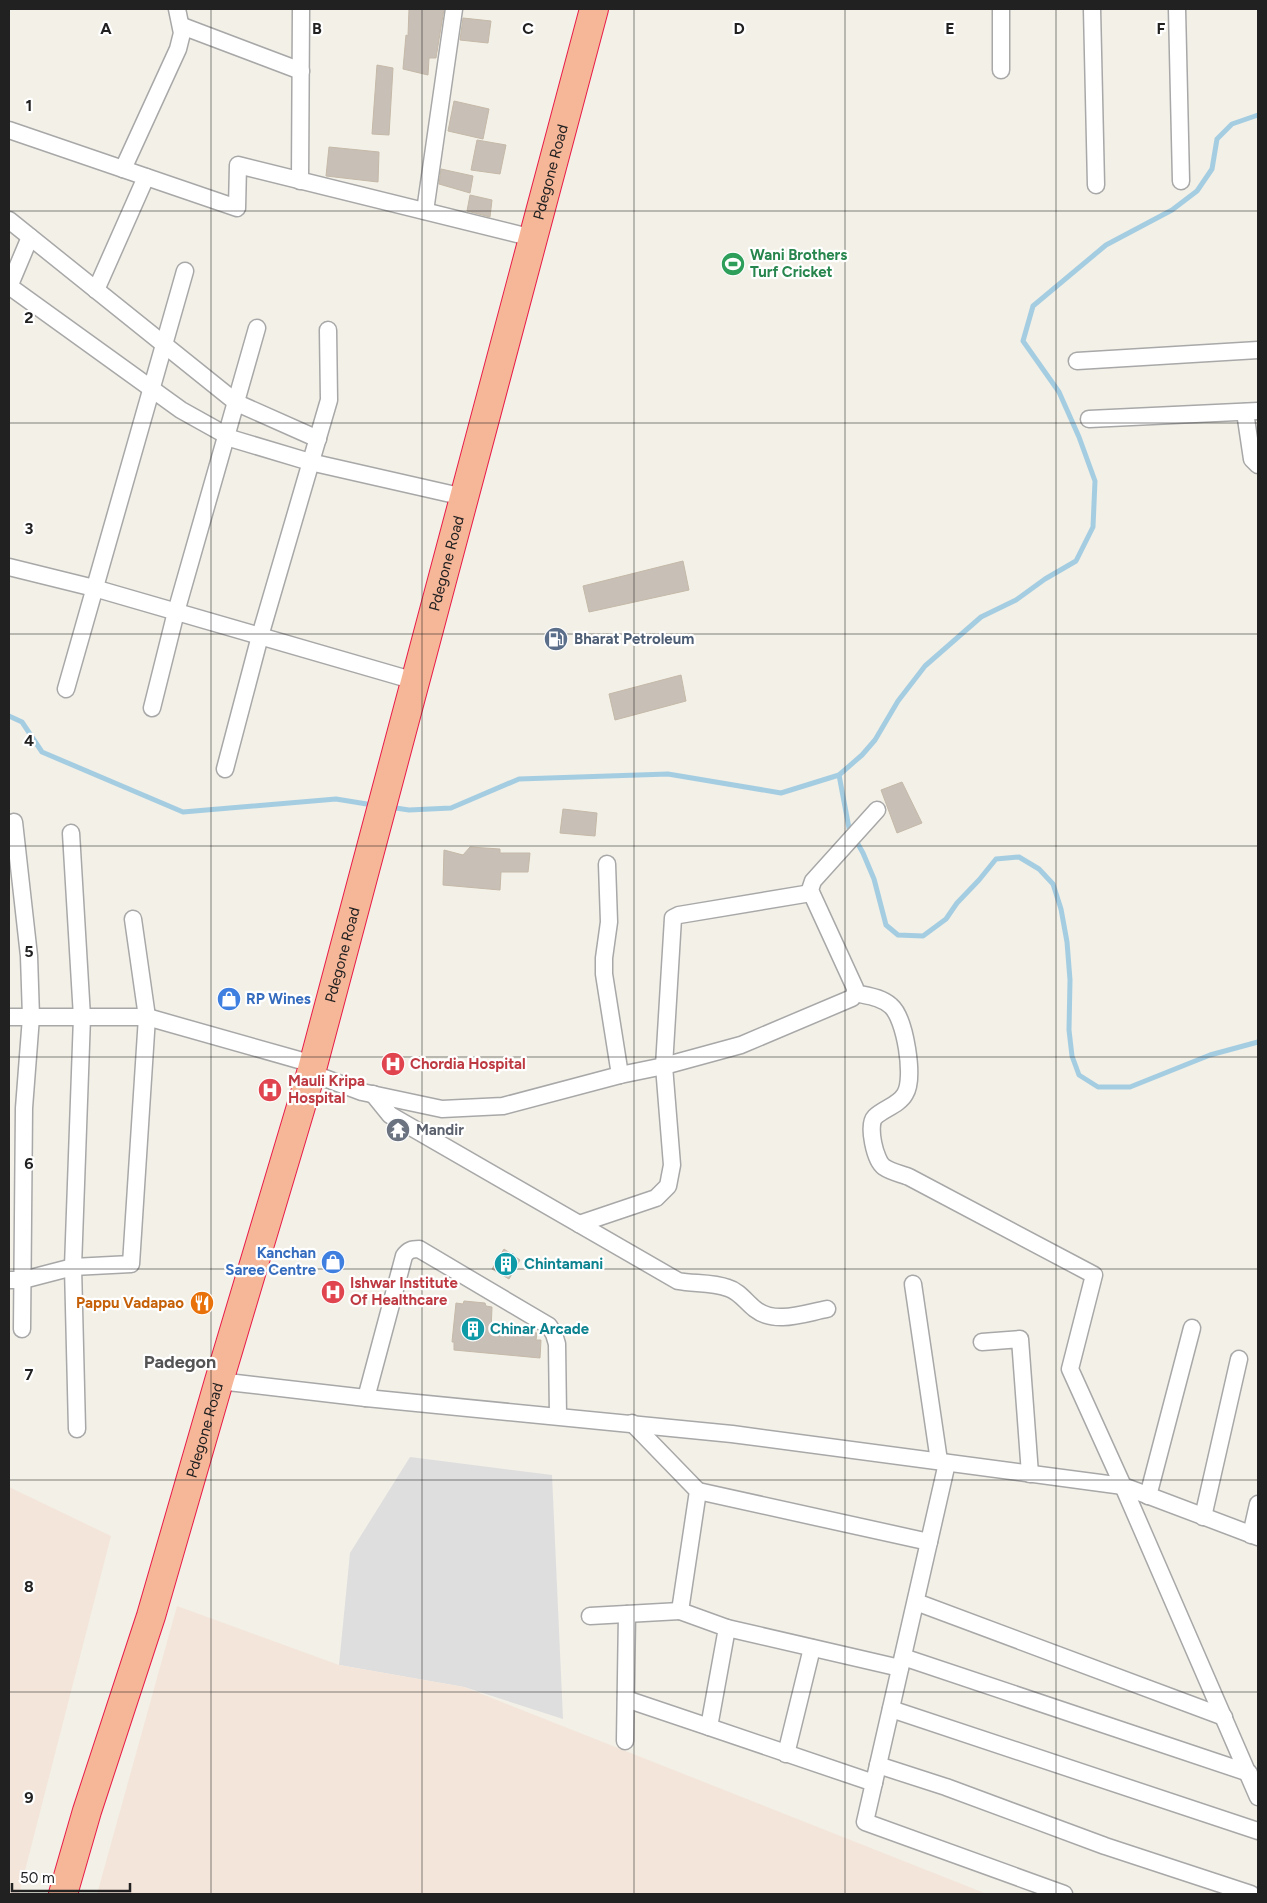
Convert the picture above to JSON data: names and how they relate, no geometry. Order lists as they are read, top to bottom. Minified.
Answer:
{"streets":{"highway":["Pdegone Road"]},"districts":["Padegon"],"places":{"sports":["Wani Brothers Turf Cricket"],"fuel station":["Bharat Petroleum"],"shop":["RP Wines","Kanchan Saree Centre"],"hospital":["Chordia Hospital","Mauli Kripa Hospital","Ishwar Institute Of Healthcare"],"temple":["Mandir"],"building":["Chintamani","Chinar Arcade"],"restaurant":["Pappu Vadapao"]},"scale_bar":"50 m","grid":{"columns":["A","B","C","D","E","F"],"rows":["1","2","3","4","5","6","7","8","9"]}}
